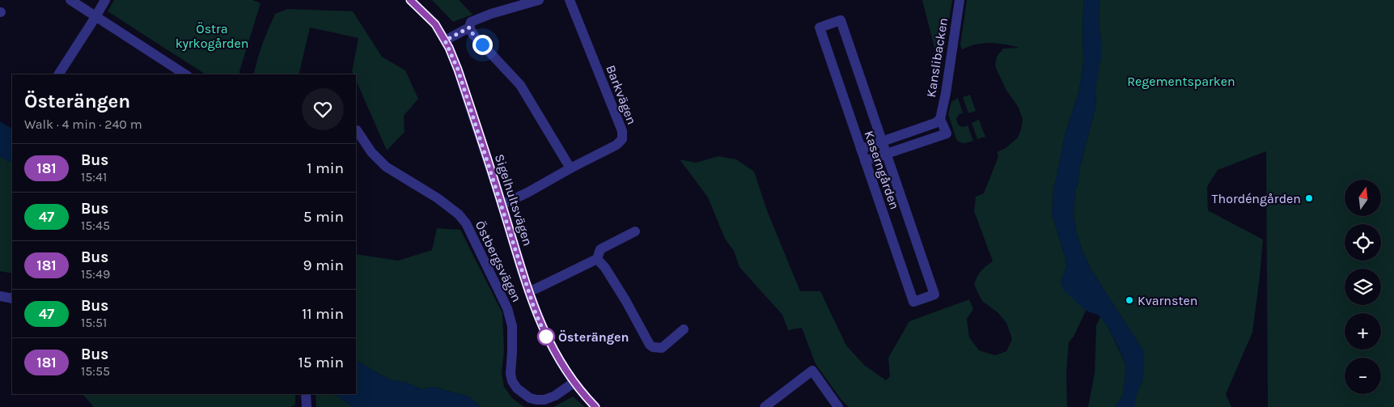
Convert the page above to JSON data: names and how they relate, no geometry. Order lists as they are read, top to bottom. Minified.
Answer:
{"streets":{"street":["Kanslibacken","Barkvägen","Kaserngården","Sigelhultsvägen","Östbergsvägen"]},"crossings":[["Barkvägen","Sigelhultsvägen"],["Sigelhultsvägen","Östbergsvägen"]],"parks":["Östra kyrkogården","Regementsparken"],"places":["Thordéngården","Kvarnsten","Österängen"],"lines":["bus line 181"],"north":"top","page":{"heading":["Österängen","Walk · 4 min · 240 m"],"list":[{"mark":"181","name":"Bus","note":"15:41","value":"1 min"},{"mark":"47","name":"Bus","note":"15:45","value":"5 min"},{"mark":"181","name":"Bus","note":"15:49","value":"9 min"},{"mark":"47","name":"Bus","note":"15:51","value":"11 min"},{"mark":"181","name":"Bus","note":"15:55","value":"15 min"}],"map_buttons":["+","−"]}}
